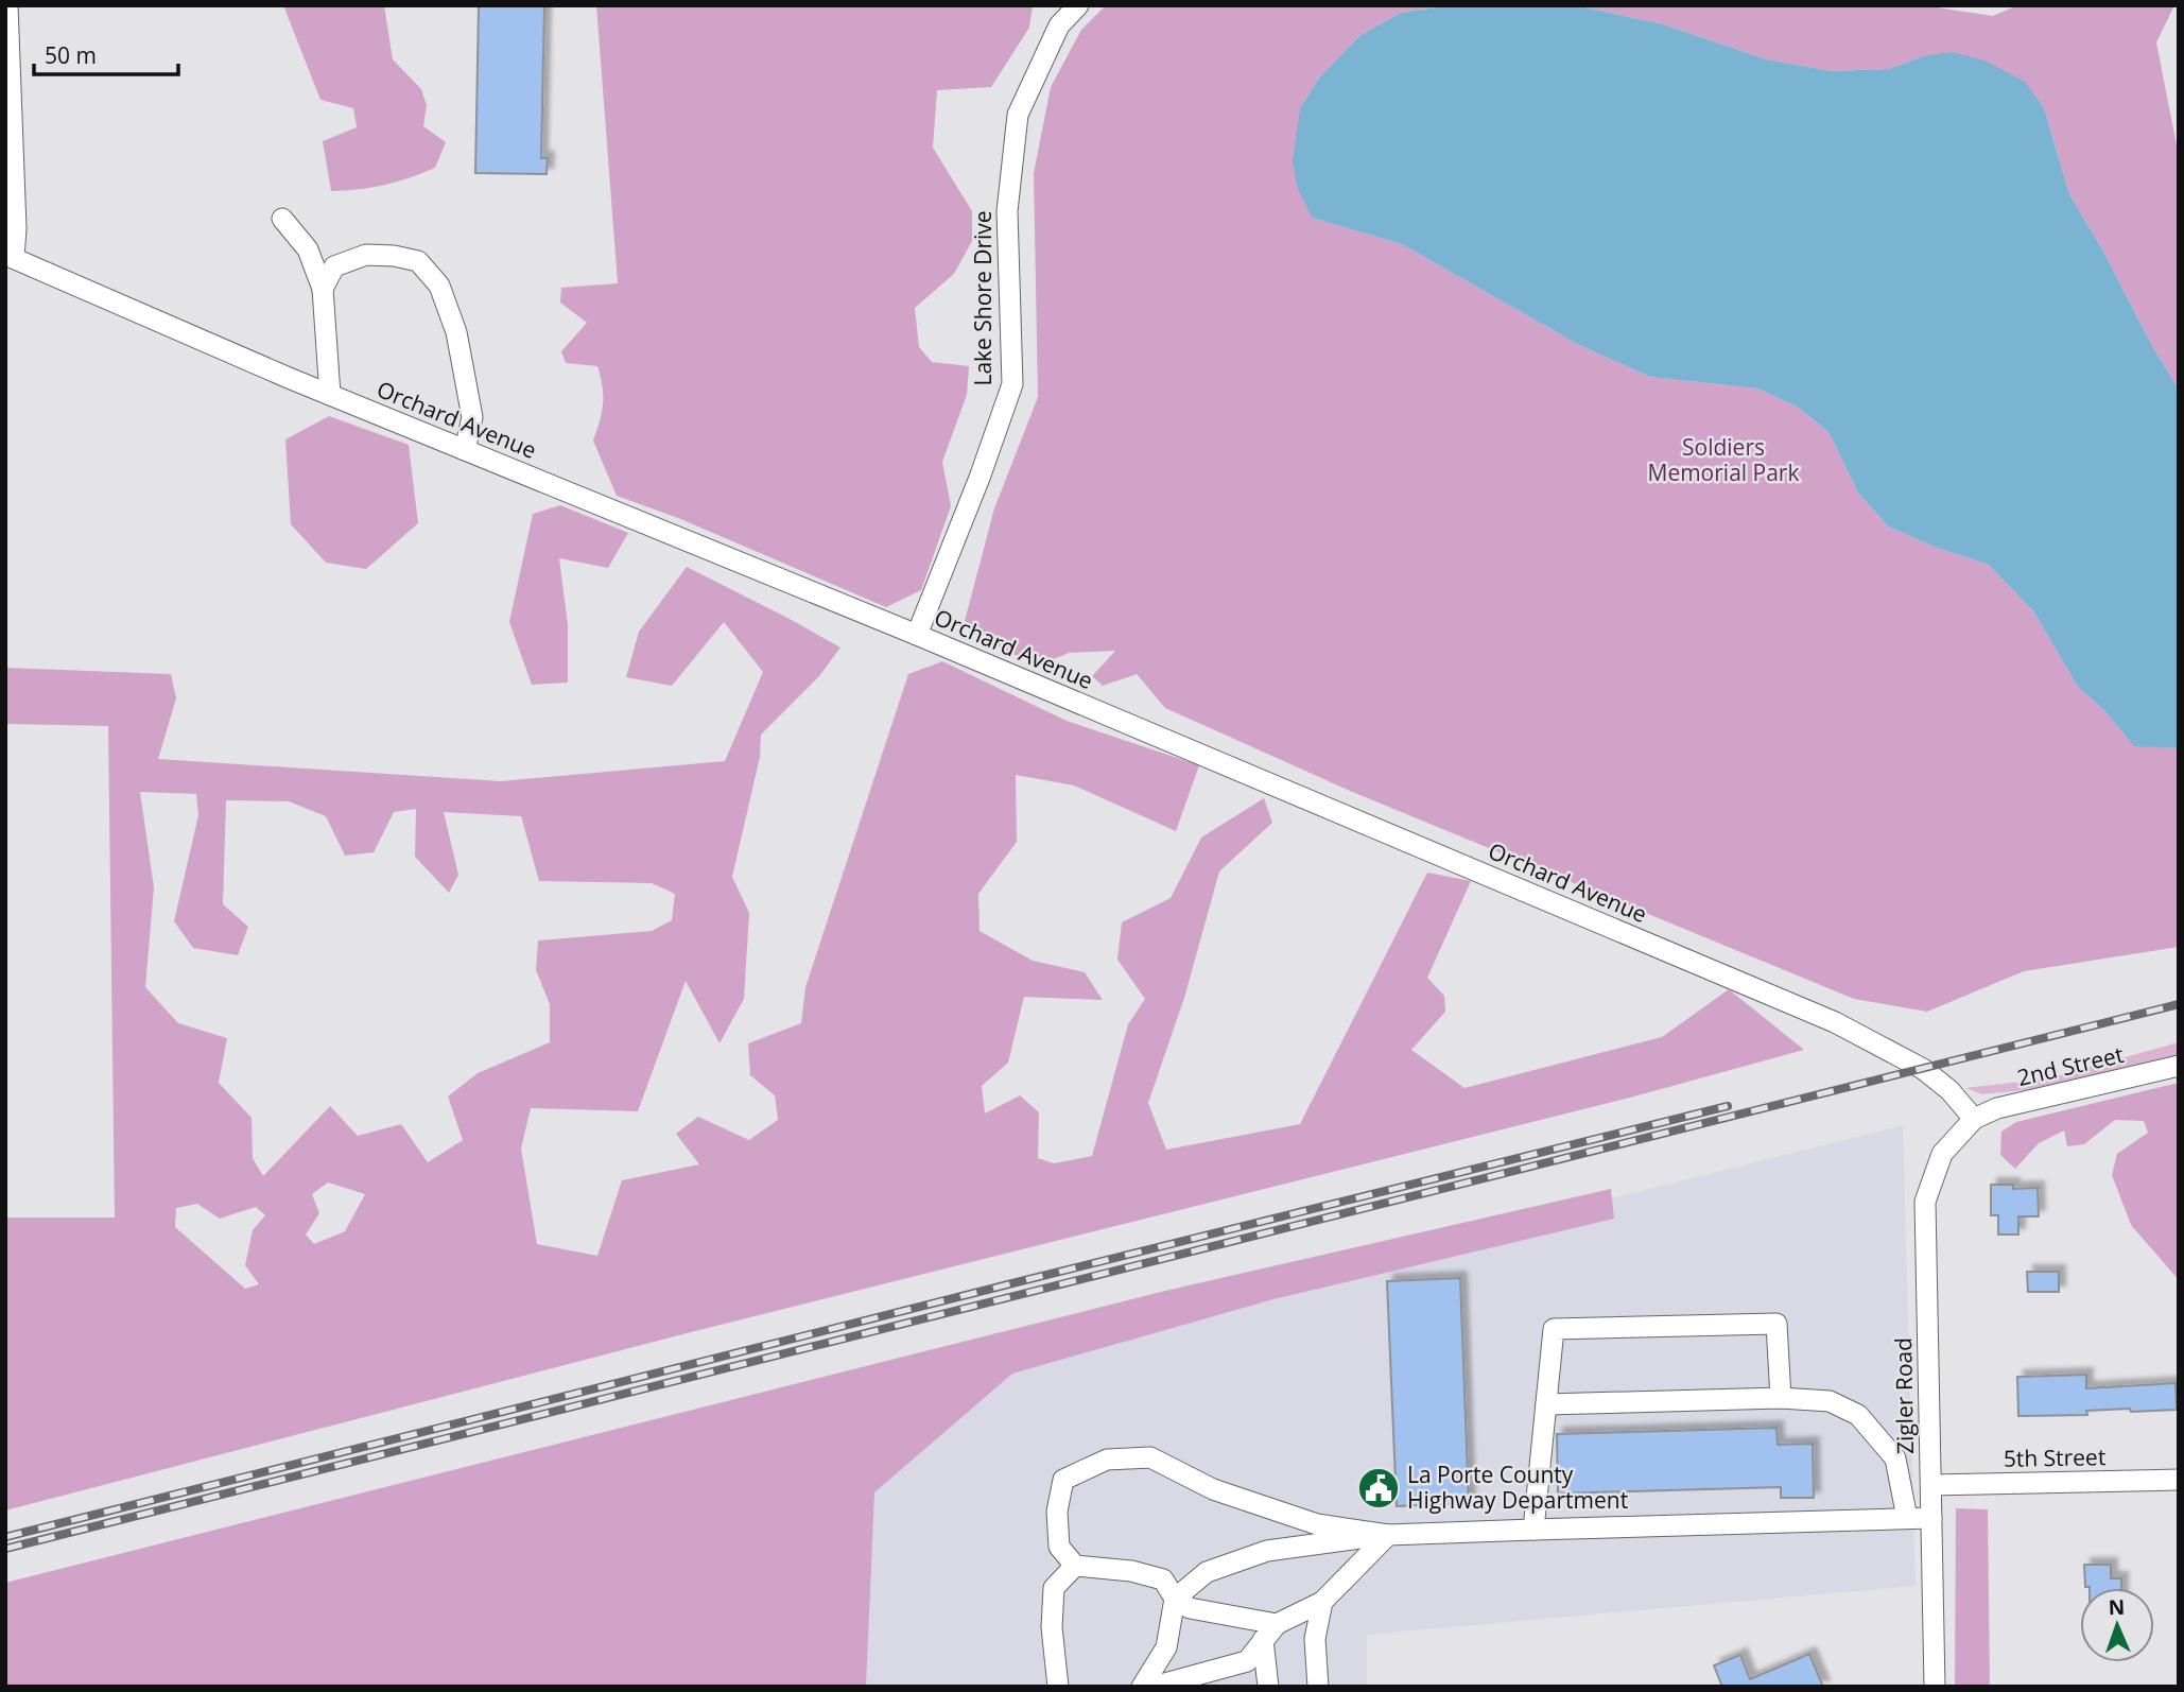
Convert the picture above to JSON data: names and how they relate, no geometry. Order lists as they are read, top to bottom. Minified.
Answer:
{"streets":{"street":["Lake Shore Drive","Orchard Avenue","2nd Street","Zigler Road","5th Street"]},"crossings":[["Lake Shore Drive","Orchard Avenue"],["Orchard Avenue","2nd Street"],["Orchard Avenue","Zigler Road"],["2nd Street","Zigler Road"],["Zigler Road","5th Street"]],"parks":["Soldiers Memorial Park"],"places":{"public building":["La Porte County Highway Department"]},"scale_bar":"50 m","north":"top"}
